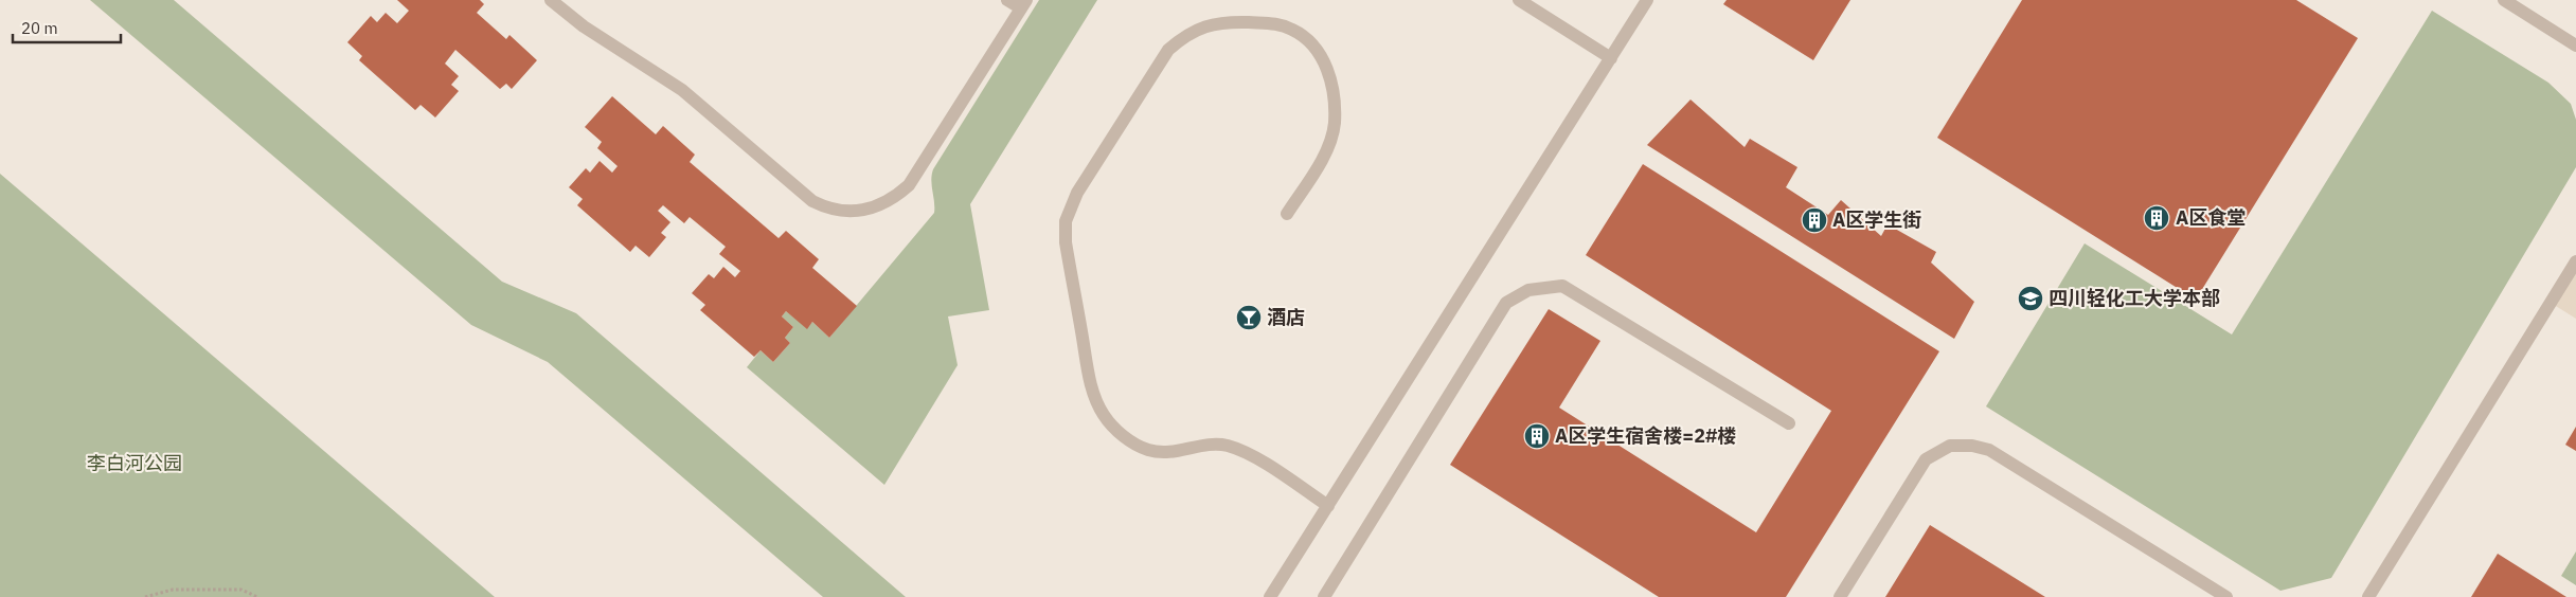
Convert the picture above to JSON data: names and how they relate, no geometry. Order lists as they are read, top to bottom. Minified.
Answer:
{"parks":["李白河公园"],"places":{"building":["A区食堂","A区学生街","A区学生宿舍楼=2#楼"],"school or university":["四川轻化工大学本部"],"bar":["酒店"]},"scale_bar":"20 m"}
